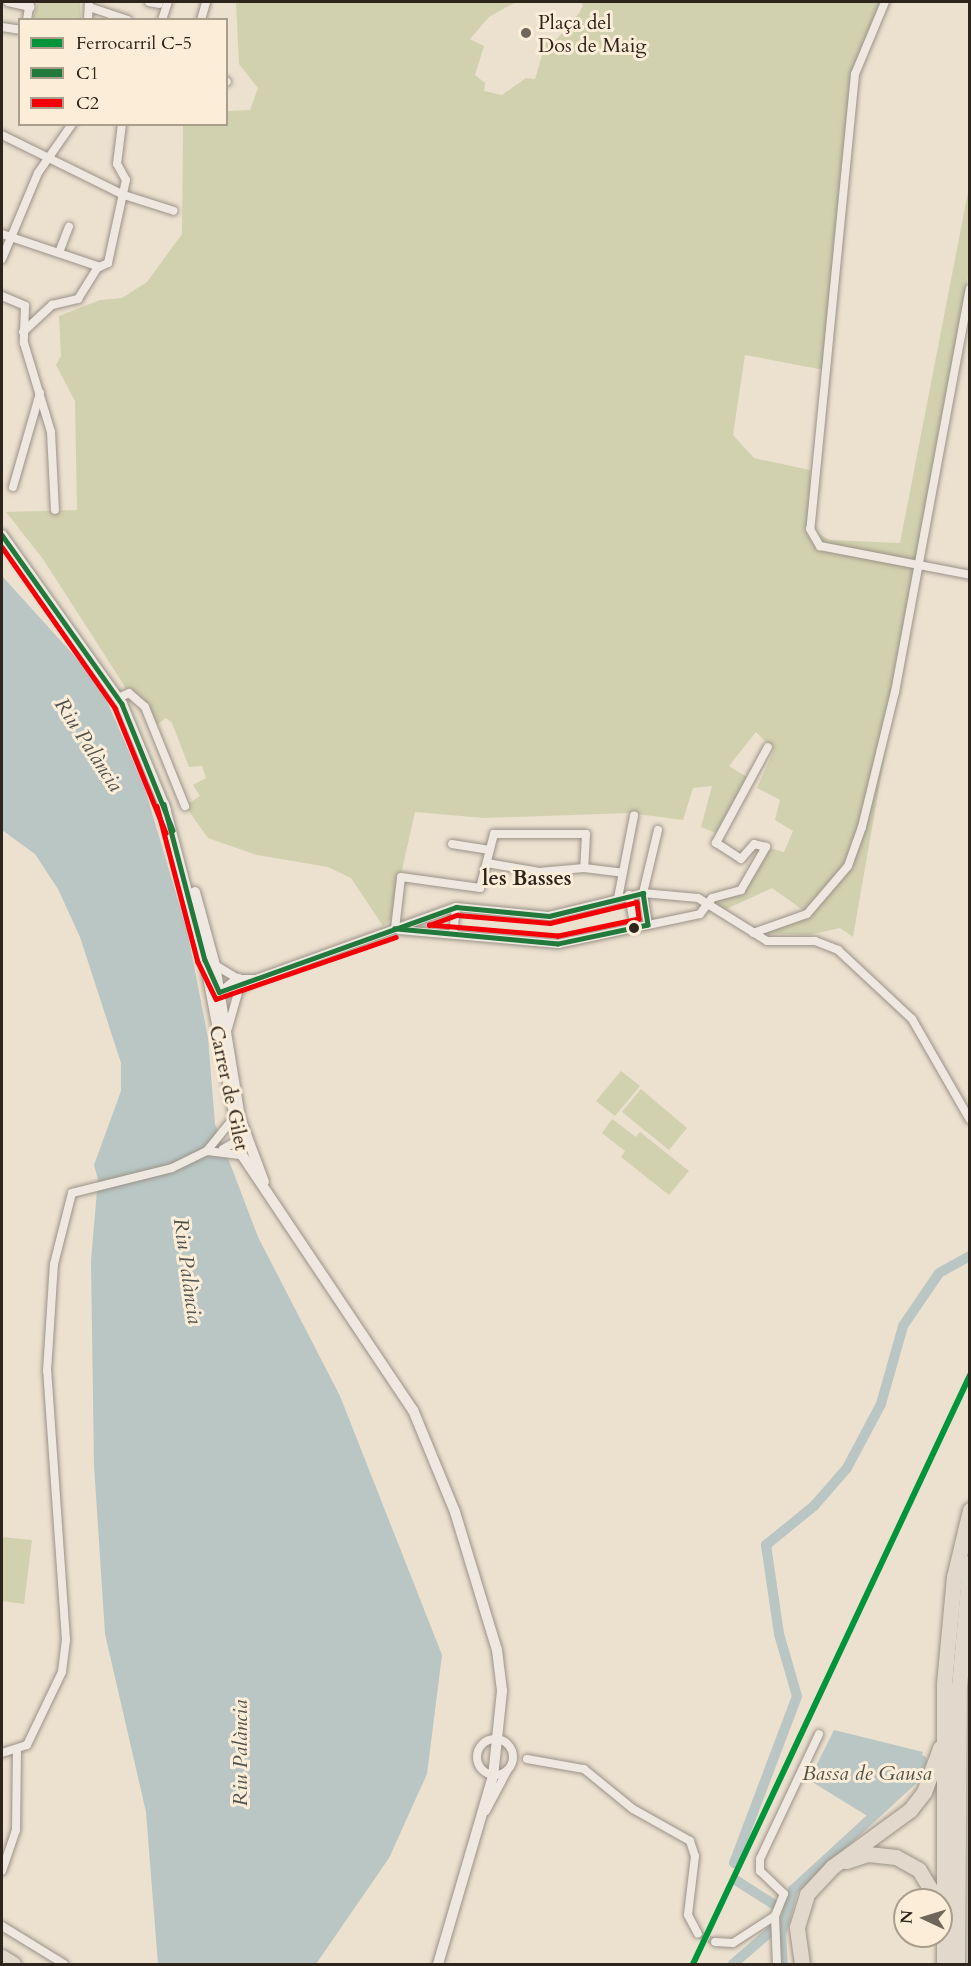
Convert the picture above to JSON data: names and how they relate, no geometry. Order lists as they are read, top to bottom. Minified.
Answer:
{"streets":{"main road":["Carrer de Gilet"]},"districts":["les Basses"],"water":["Riu Palància","Bassa de Gausa"],"places":["Plaça del Dos de Maig"],"lines":["transit line C1","transit line C2","rail line C-5"],"legend":["Ferrocarril C-5","C1","C2"],"north":"left"}
